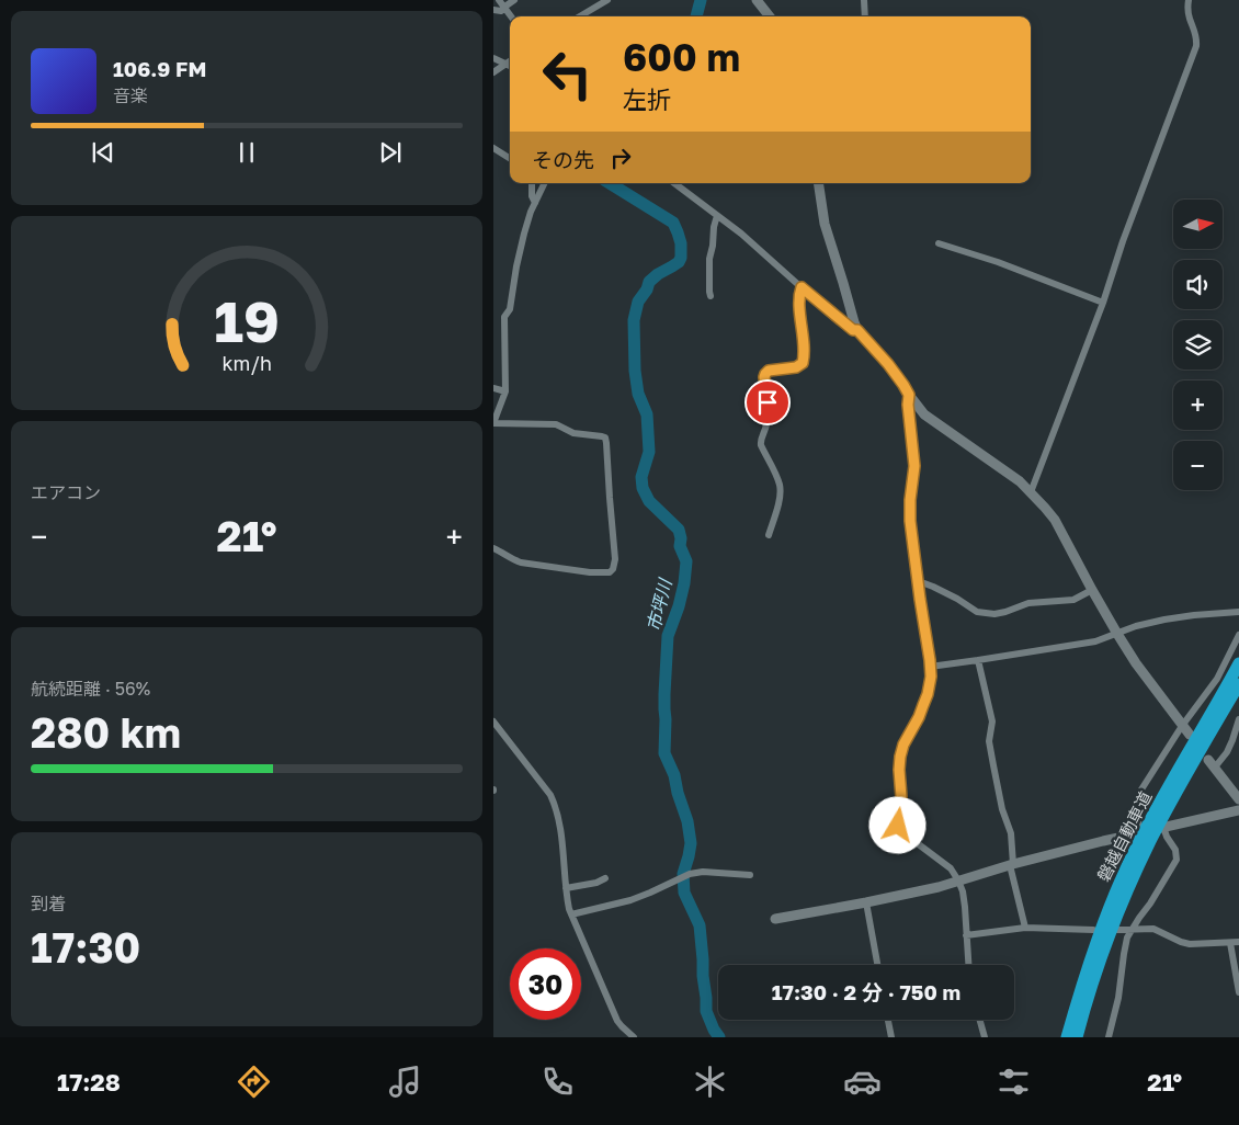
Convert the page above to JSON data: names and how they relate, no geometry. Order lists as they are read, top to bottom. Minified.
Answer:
{"streets":{"highway":["磐越自動車道"]},"water":["市坪川"],"north":"right","page":{"turn":["600 m","左折"],"song":["106.9 FM","音楽"],"then":"その先","map_buttons":["+","−"],"tile":["エアコン",["航続距離 · 56%","280 km"],["到着","17:30"]],"heat":["−","21°","+"],"limit":"30","trip":"17:30 · 2 分 · 750 m","tabs":["17:28","21°"],"gauge":["19","km/h"]}}
